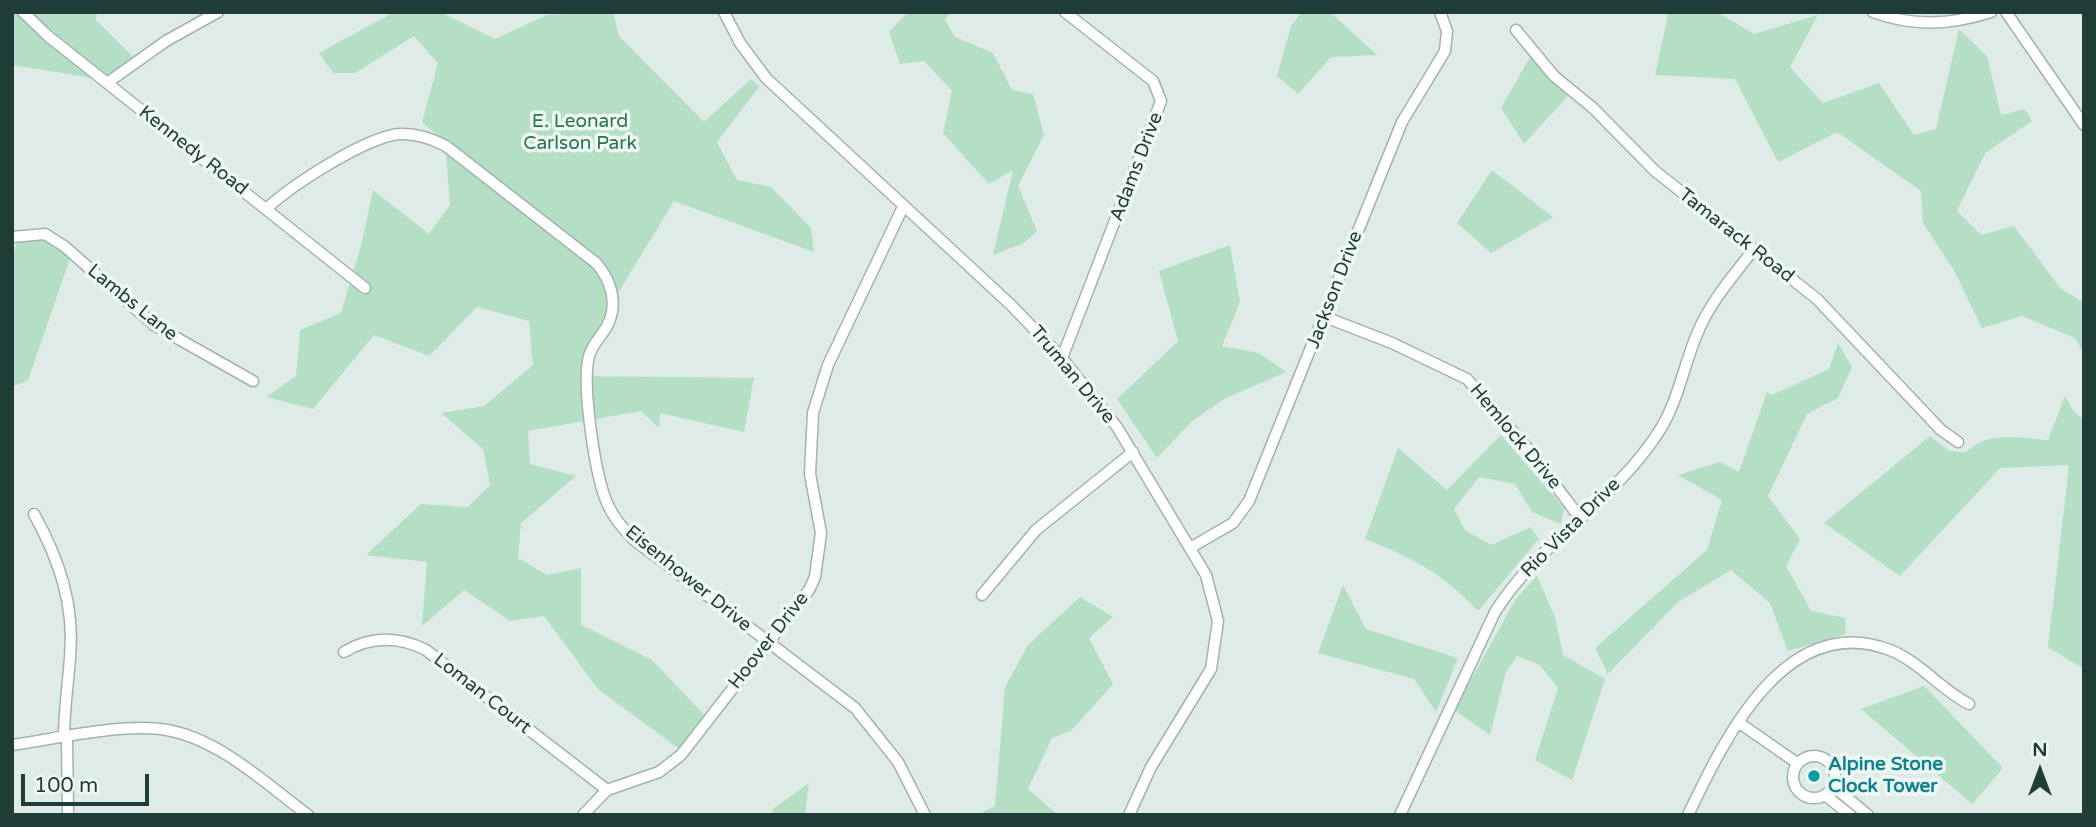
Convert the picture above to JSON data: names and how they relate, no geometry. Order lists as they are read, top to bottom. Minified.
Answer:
{"streets":{"street":["Kennedy Road","Adams Drive","Tamarack Road","Jackson Drive","Lambs Lane","Truman Drive","Hemlock Drive","Rio Vista Drive","Eisenhower Drive","Hoover Drive","Loman Court"]},"crossings":[["Kennedy Road","Eisenhower Drive"],["Adams Drive","Truman Drive"],["Tamarack Road","Rio Vista Drive"],["Jackson Drive","Truman Drive"],["Jackson Drive","Hemlock Drive"],["Truman Drive","Hoover Drive"],["Hemlock Drive","Rio Vista Drive"],["Eisenhower Drive","Hoover Drive"],["Hoover Drive","Loman Court"]],"parks":["E. Leonard Carlson Park"],"places":["Alpine Stone Clock Tower"],"scale_bar":"100 m","north":"top"}
